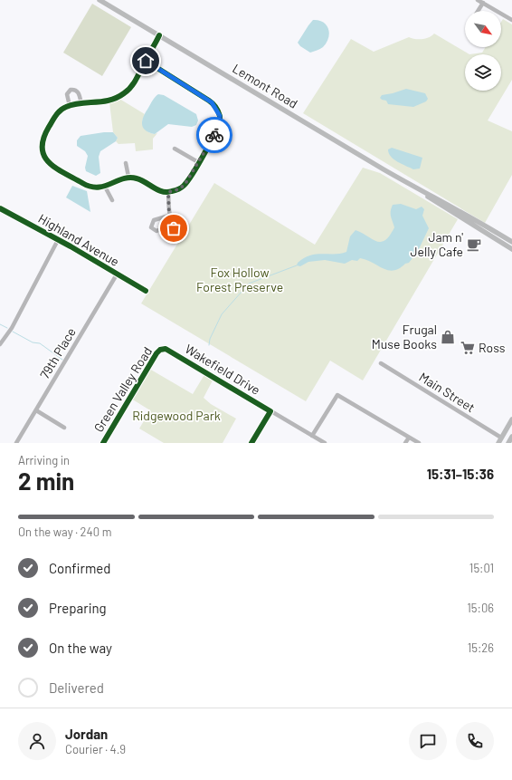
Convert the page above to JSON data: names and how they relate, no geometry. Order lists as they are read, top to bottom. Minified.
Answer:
{"streets":{"main road":["Lemont Road"],"street":["Highland Avenue","79th Place","Wakefield Drive","Green Valley Road","Main Street"]},"crossings":[["Highland Avenue","79th Place"],["Wakefield Drive","Green Valley Road"]],"parks":["Fox Hollow Forest Preserve","Ridgewood Park"],"places":{"cafe":["Jam n' Jelly Cafe"],"shop":["Frugal Muse Books"],"supermarket":["Ross"]},"north":"bottom right","page":{"heading":["2 min","Arriving in","15:31–15:36"],"panel":["Jordan","Courier · 4.9"],"bar":"On the way · 240 m","list":[["Confirmed","15:01"],["Preparing","15:06"],["On the way","15:26"],"Delivered"]}}
